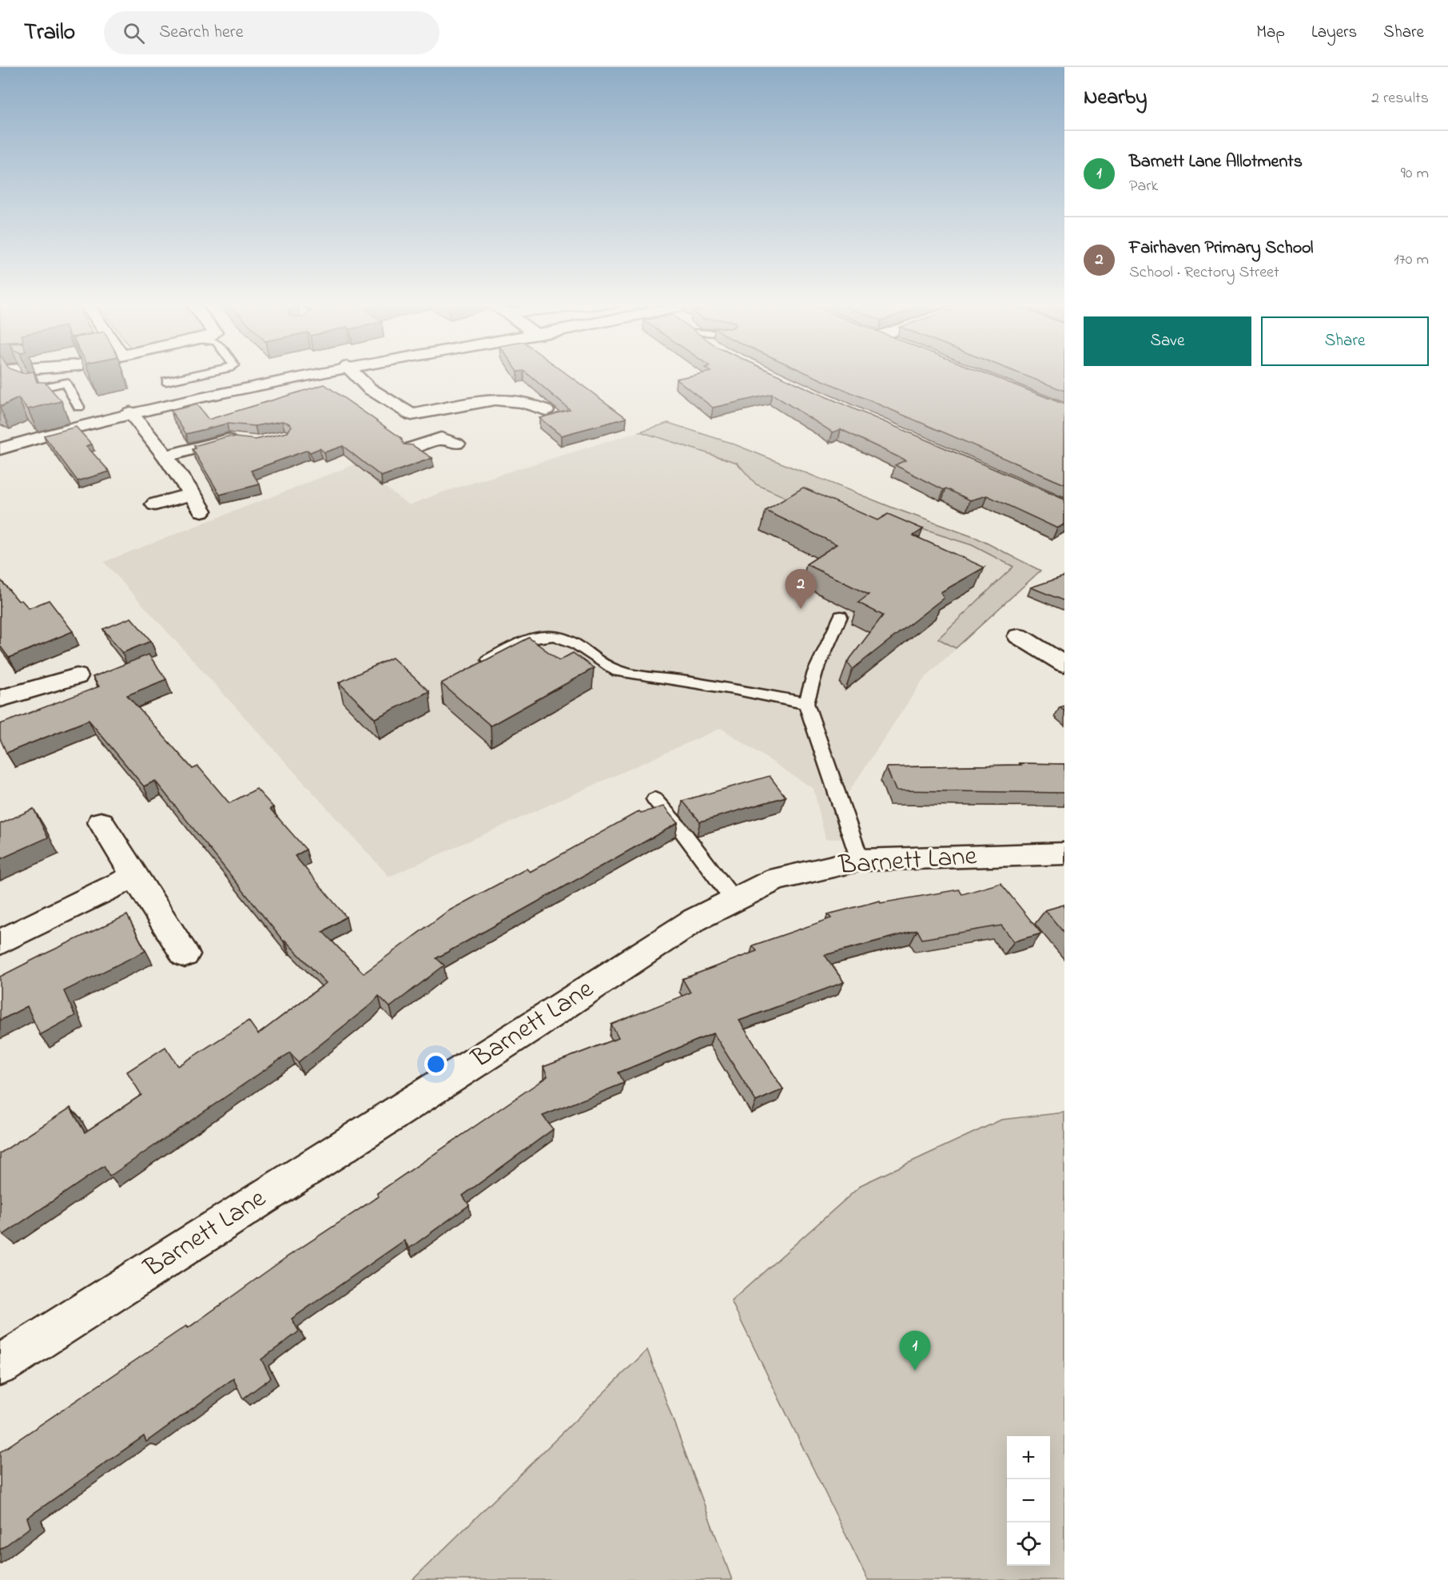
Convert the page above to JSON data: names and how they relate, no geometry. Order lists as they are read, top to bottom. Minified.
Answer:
{"streets":{"main road":["Barnett Lane"]},"page":{"header":"Trailo","search":"Search here","nav":["Map","Layers","Share"],"heading":["Nearby","2 results"],"list":[{"mark":"1","name":"Barnett Lane Allotments","note":"Park","value":"90 m"},{"mark":"2","name":"Fairhaven Primary School","note":"School · Rectory Street","value":"170 m"}],"buttons":["Save","Share"],"pins":["2","1"],"map_buttons":["+","−"]}}
